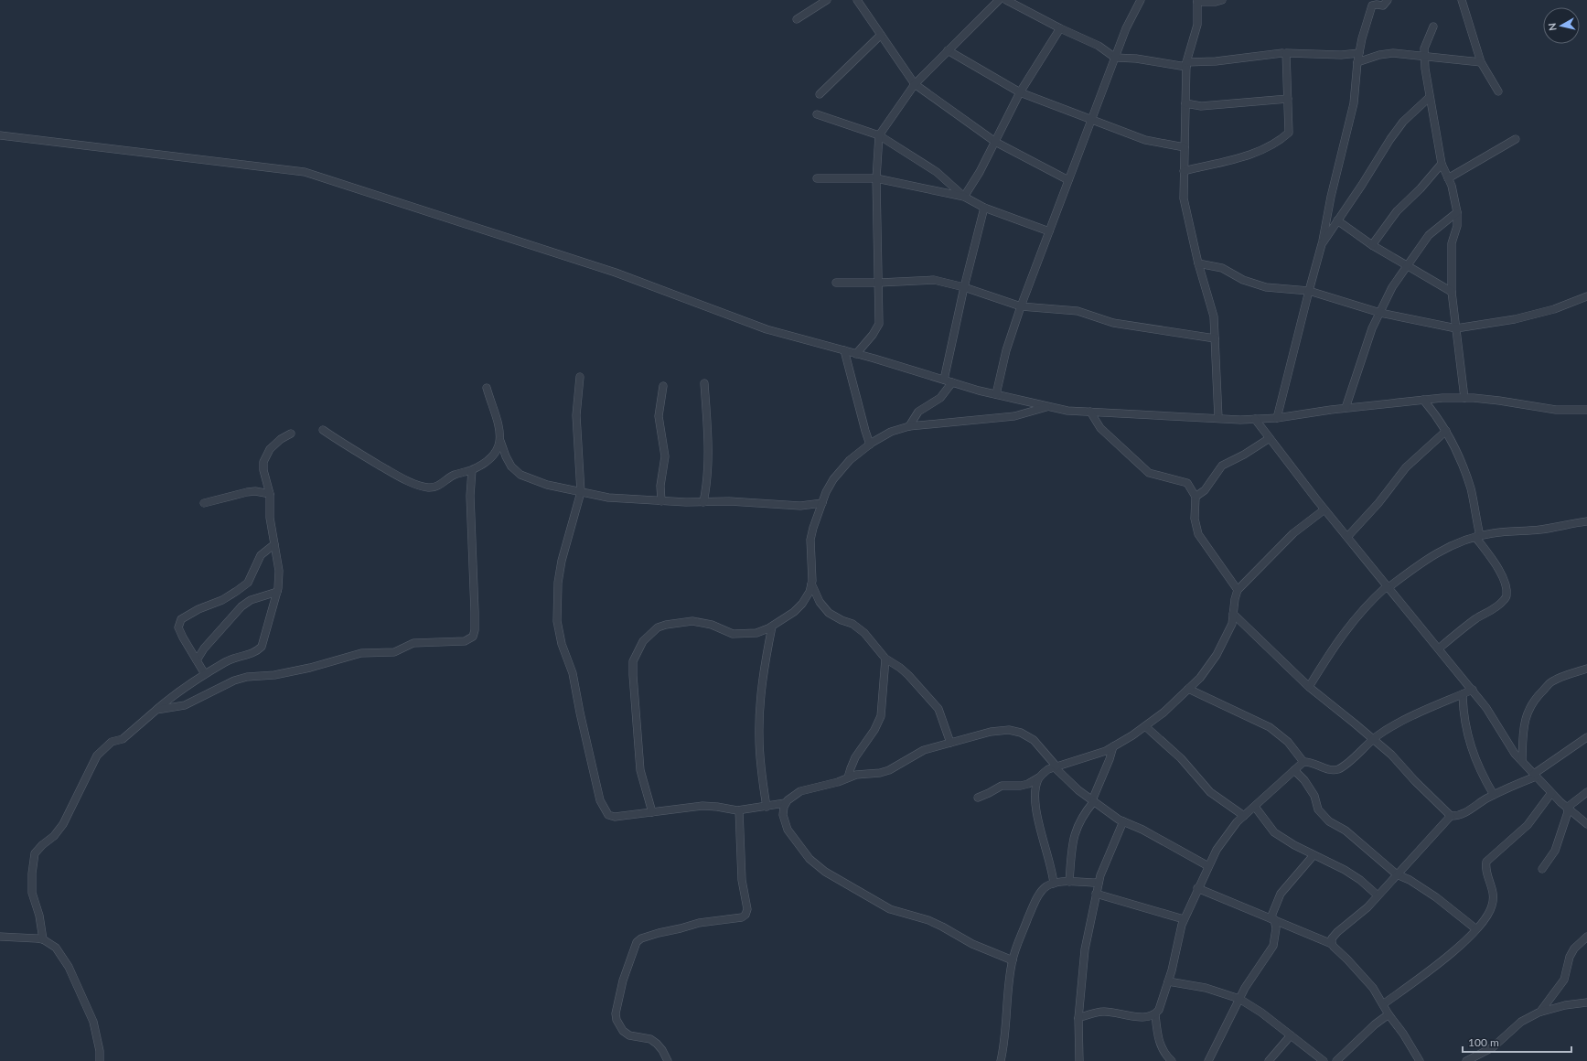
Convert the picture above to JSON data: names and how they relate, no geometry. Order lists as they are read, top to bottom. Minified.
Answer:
{"scale_bar":"100 m","north":"left"}
